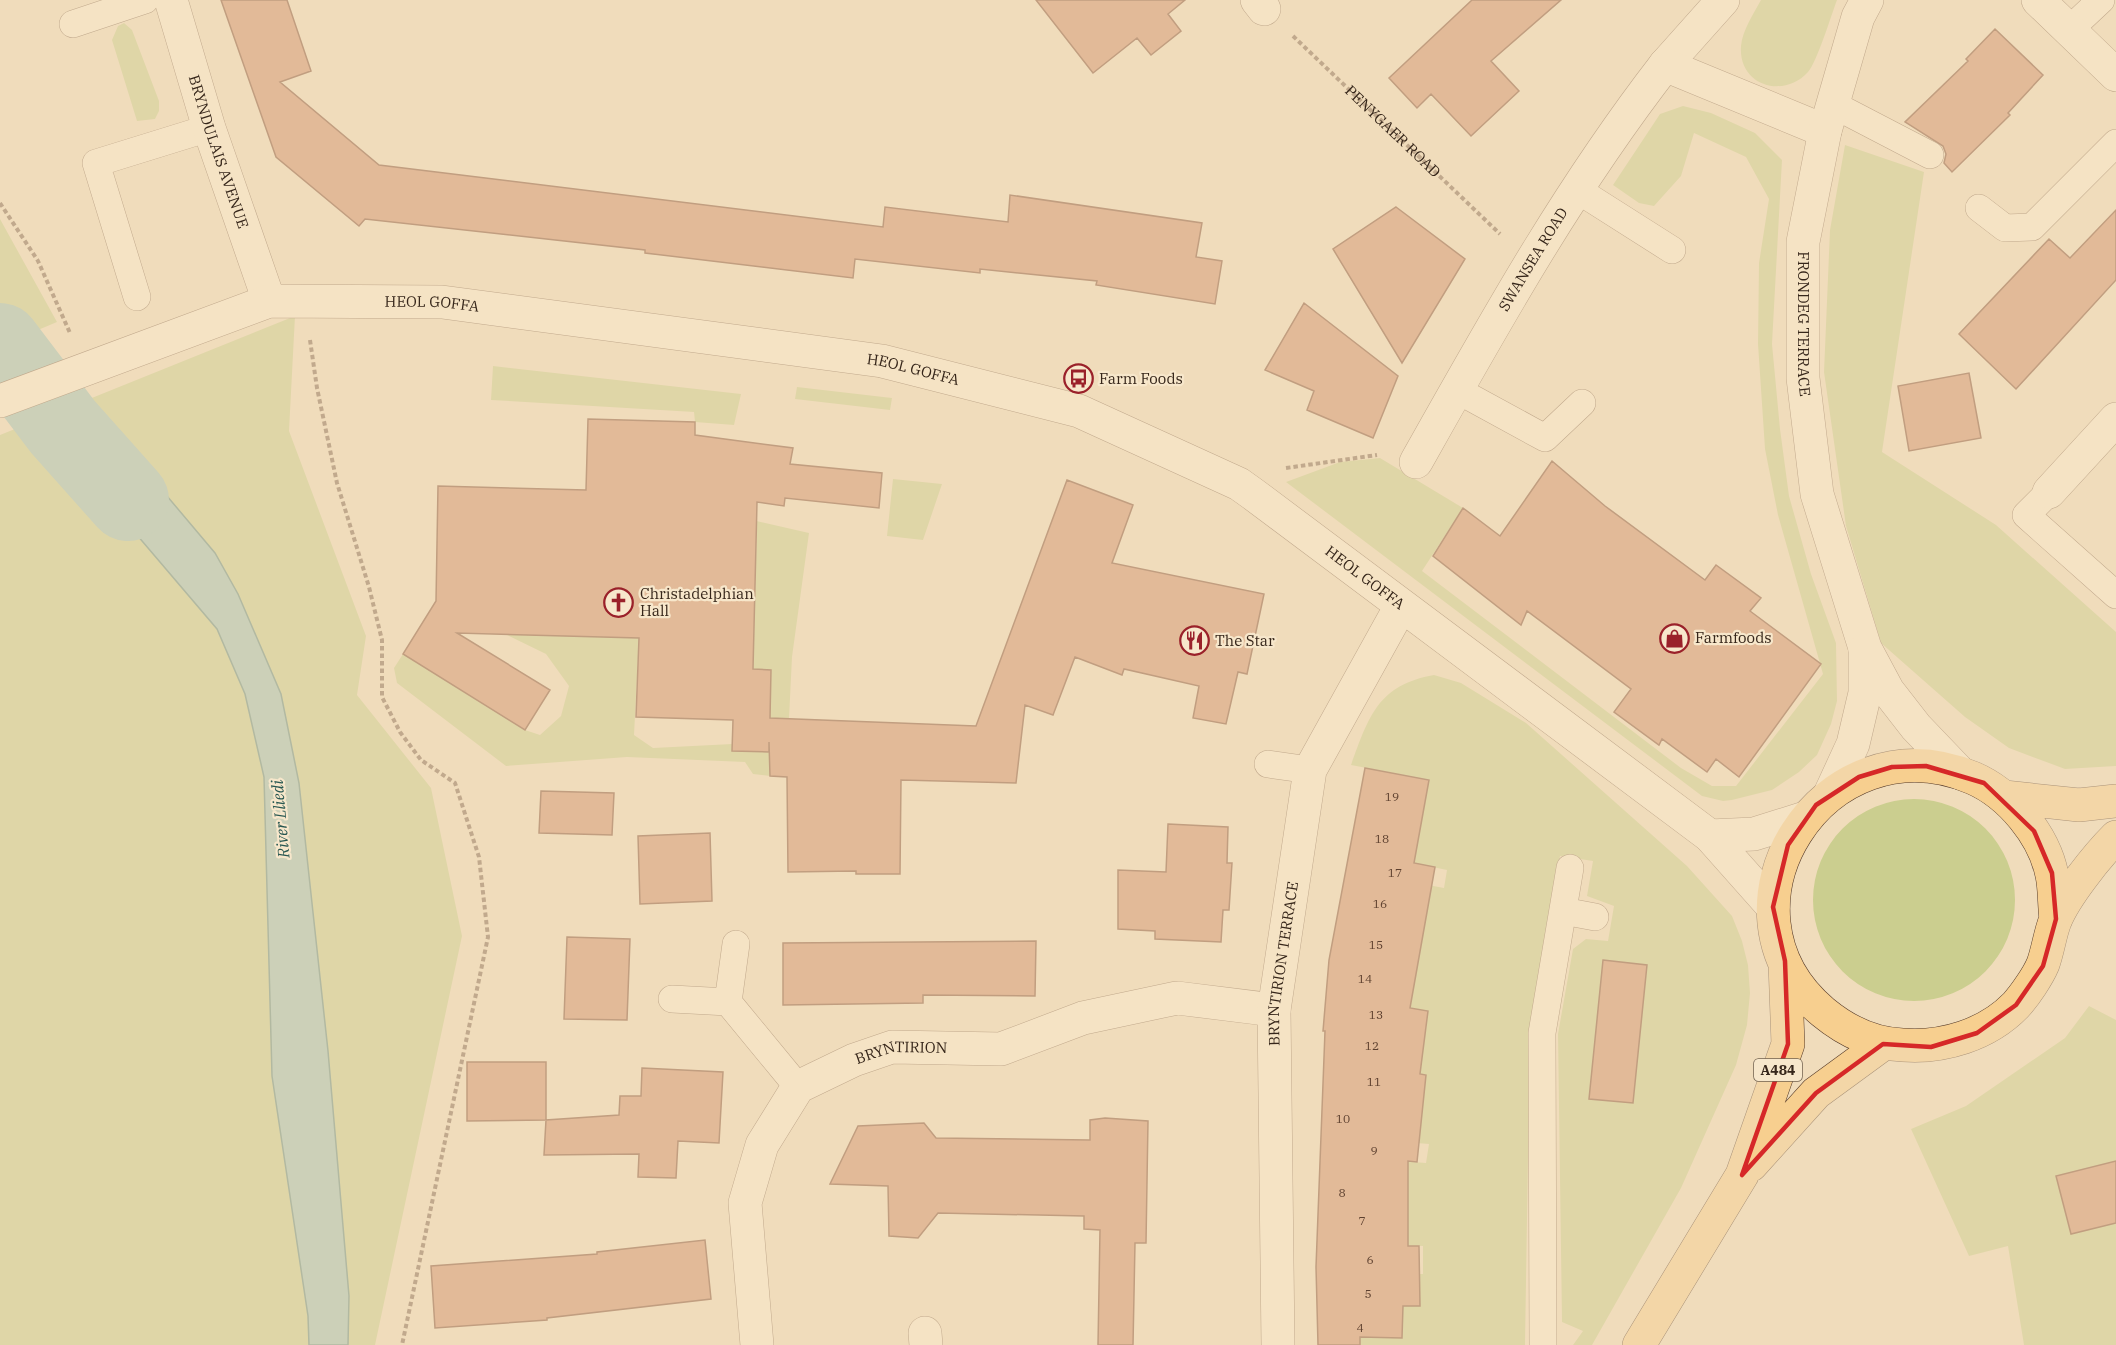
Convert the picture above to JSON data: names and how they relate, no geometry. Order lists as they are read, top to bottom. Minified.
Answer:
{"streets":{"main road":["A484"],"street":["BRYNDULAIS AVENUE","SWANSEA ROAD","HEOL GOFFA","FRONDEG TERRACE","BRYNTIRION TERRACE","BRYNTIRION"],"path":["PENYGAER ROAD"]},"crossings":[["PENYGAER ROAD","SWANSEA ROAD"],["BRYNDULAIS AVENUE","HEOL GOFFA"],["HEOL GOFFA","BRYNTIRION TERRACE"],["BRYNTIRION TERRACE","BRYNTIRION"]],"water":["River Lliedi"],"places":{"bus stop":["Farm Foods"],"church":["Christadelphian Hall"],"shop":["Farmfoods"],"restaurant":["The Star"]},"house_numbers":["19","18","17","16","15","14","13","12","11","10","9","8","7","6","5","4"]}
